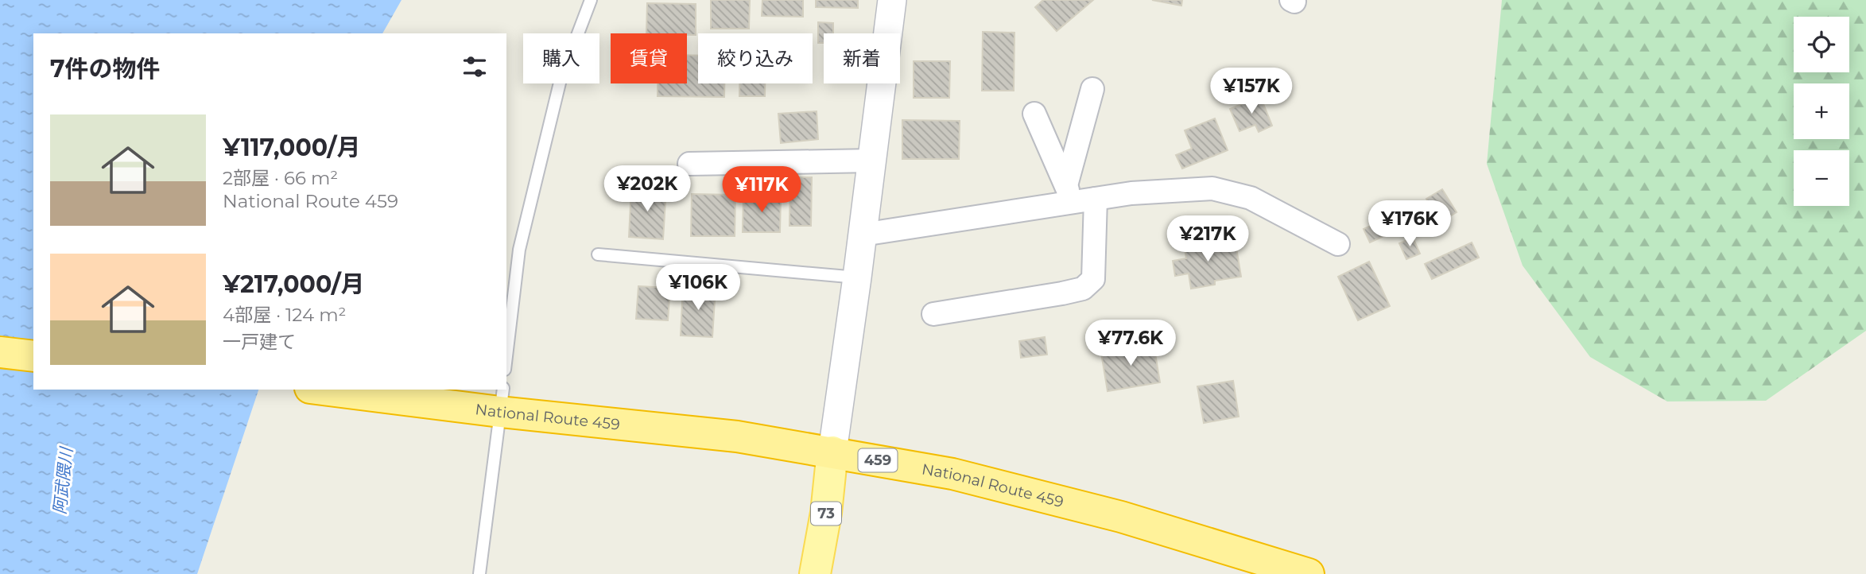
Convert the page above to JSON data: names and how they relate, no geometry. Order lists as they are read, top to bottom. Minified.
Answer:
{"streets":{"highway":["National Route 459","459"],"main road":["73"]},"crossings":[["National Route 459","73"]],"water":["阿武隈川"],"page":{"map_buttons":["+","−"],"chip":["購入","賃貸","絞り込み","新着"],"heading":"7件の物件","price":["¥157K","¥202K","¥117K","¥176K","¥217K","¥106K","¥77.6K"],"list":[{"name":"¥117,000/月","note":"2部屋 · 66 m² · National Route 459"},{"name":"¥217,000/月","note":"4部屋 · 124 m² · 一戸建て"}]}}
